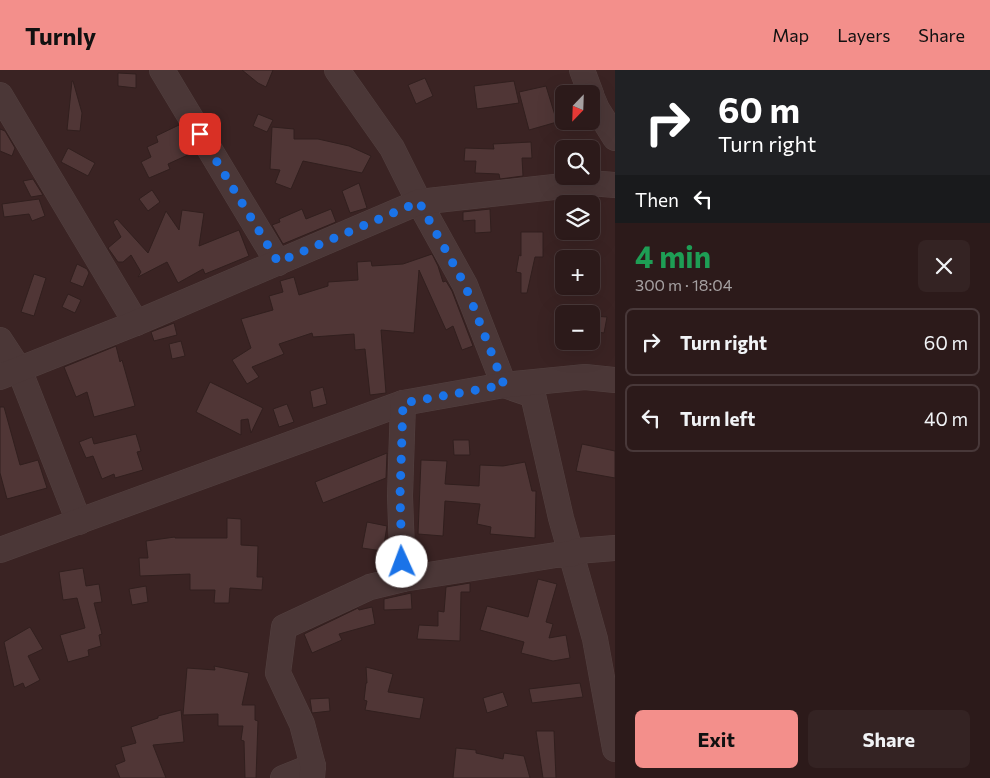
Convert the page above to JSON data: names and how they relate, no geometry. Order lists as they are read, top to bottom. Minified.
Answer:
{"north":"bottom left","page":{"header":"Turnly","nav":["Map","Layers","Share"],"turn":["60 m","Turn right"],"map_buttons":["+","−"],"then":"Then","heading":["4 min","300 m · 18:04"],"list":[{"name":"Turn right","value":"60 m"},{"name":"Turn left","value":"40 m"}],"buttons":["Exit","Share"]}}
